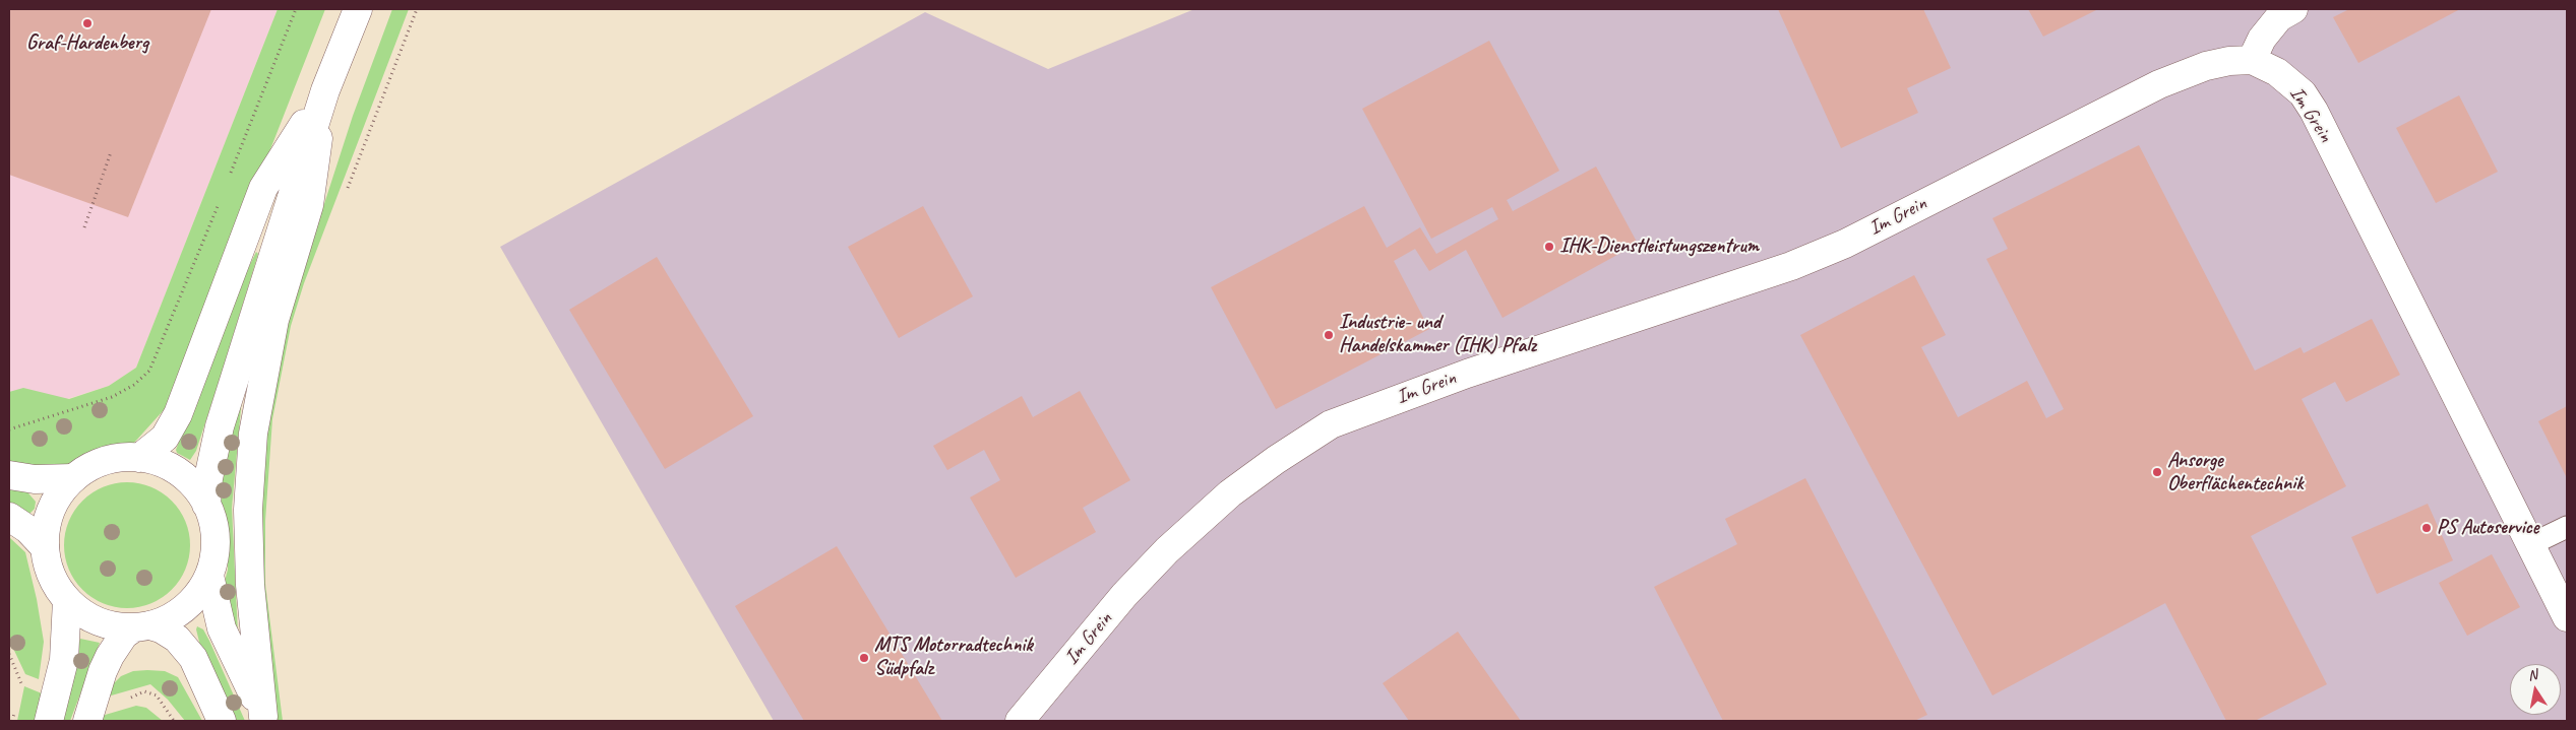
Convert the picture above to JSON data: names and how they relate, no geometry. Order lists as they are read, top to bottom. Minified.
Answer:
{"streets":{"street":["Im Grein"]},"places":["Graf-Hardenberg","IHK-Dienstleistungszentrum","Industrie- und Handelskammer (IHK) Pfalz","Ansorge Oberflächentechnik","PS Autoservice","MTS Motorradtechnik Südpfalz"],"north":"top"}
